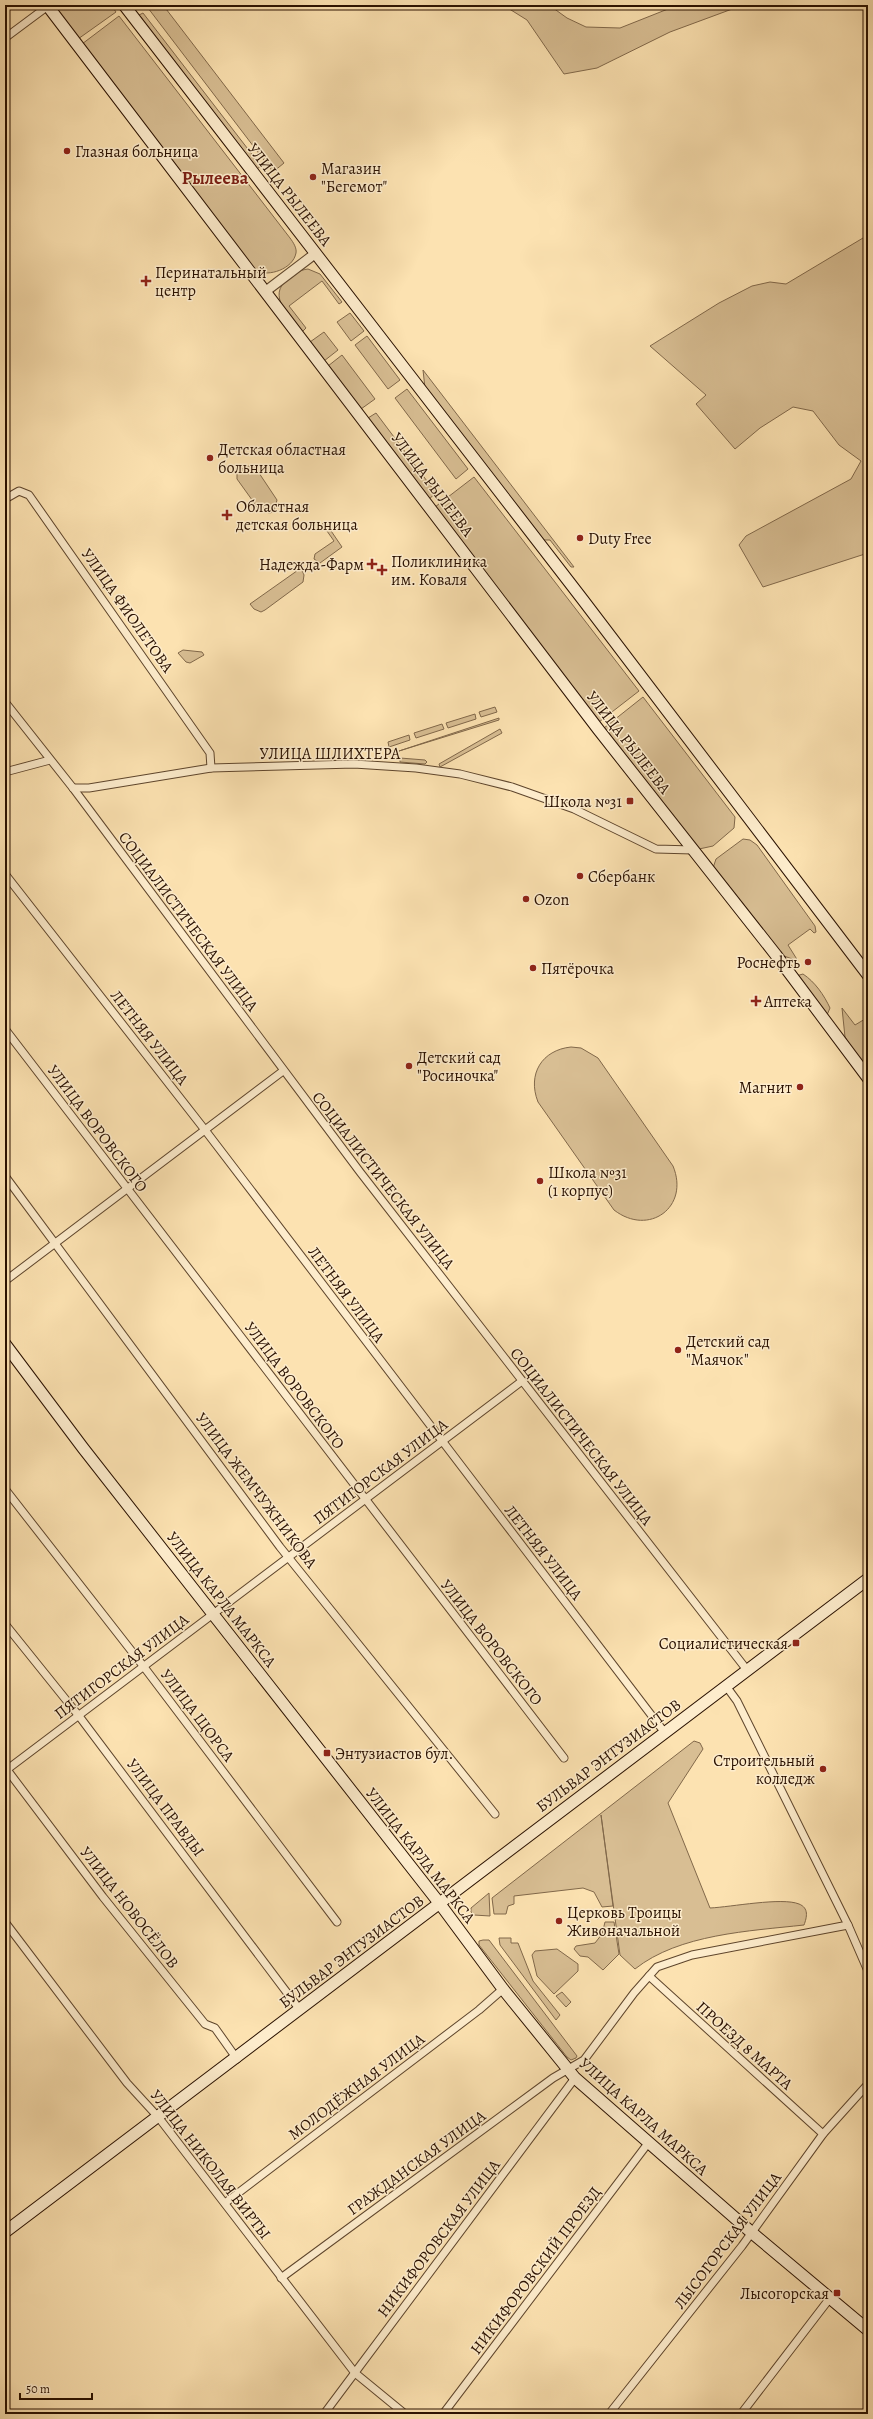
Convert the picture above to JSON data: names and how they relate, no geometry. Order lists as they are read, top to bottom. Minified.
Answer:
{"streets":{"main road":["УЛИЦА РЫЛЕЕВА","УЛИЦА КАРЛА МАРКСА","БУЛЬВАР ЭНТУЗИАСТОВ"],"street":["УЛИЦА ФИОЛЕТОВА","УЛИЦА ШЛИХТЕРА","СОЦИАЛИСТИЧЕСКАЯ УЛИЦА","ЛЕТНЯЯ УЛИЦА","УЛИЦА ВОРОВСКОГО","ПЯТИГОРСКАЯ УЛИЦА","УЛИЦА ЖЕМЧУЖНИКОВА","УЛИЦА ЩОРСА","УЛИЦА ПРАВДЫ","УЛИЦА НОВОСЁЛОВ","ПРОЕЗД 8 МАРТА","МОЛОДЁЖНАЯ УЛИЦА","ГРАЖДАНСКАЯ УЛИЦА","УЛИЦА НИКОЛАЯ ВИРТЫ","НИКИФОРОВСКАЯ УЛИЦА","ЛЫСОГОРСКАЯ УЛИЦА","НИКИФОРОВСКИЙ ПРОЕЗД"]},"crossings":[["УЛИЦА РЫЛЕЕВА","УЛИЦА ШЛИХТЕРА"],["УЛИЦА ФИОЛЕТОВА","УЛИЦА ШЛИХТЕРА"],["УЛИЦА ШЛИХТЕРА","СОЦИАЛИСТИЧЕСКАЯ УЛИЦА"],["СОЦИАЛИСТИЧЕСКАЯ УЛИЦА","ПЯТИГОРСКАЯ УЛИЦА"],["СОЦИАЛИСТИЧЕСКАЯ УЛИЦА","БУЛЬВАР ЭНТУЗИАСТОВ"],["ЛЕТНЯЯ УЛИЦА","ПЯТИГОРСКАЯ УЛИЦА"],["ЛЕТНЯЯ УЛИЦА","БУЛЬВАР ЭНТУЗИАСТОВ"],["УЛИЦА ВОРОВСКОГО","ПЯТИГОРСКАЯ УЛИЦА"],["ПЯТИГОРСКАЯ УЛИЦА","УЛИЦА ЖЕМЧУЖНИКОВА"],["ПЯТИГОРСКАЯ УЛИЦА","УЛИЦА КАРЛА МАРКСА"],["ПЯТИГОРСКАЯ УЛИЦА","УЛИЦА ЩОРСА"],["ПЯТИГОРСКАЯ УЛИЦА","УЛИЦА ПРАВДЫ"],["ПЯТИГОРСКАЯ УЛИЦА","УЛИЦА НОВОСЁЛОВ"],["УЛИЦА КАРЛА МАРКСА","БУЛЬВАР ЭНТУЗИАСТОВ"],["УЛИЦА КАРЛА МАРКСА","МОЛОДЁЖНАЯ УЛИЦА"],["УЛИЦА КАРЛА МАРКСА","ГРАЖДАНСКАЯ УЛИЦА"],["УЛИЦА КАРЛА МАРКСА","НИКИФОРОВСКАЯ УЛИЦА"],["УЛИЦА КАРЛА МАРКСА","ЛЫСОГОРСКАЯ УЛИЦА"],["УЛИЦА КАРЛА МАРКСА","НИКИФОРОВСКИЙ ПРОЕЗД"],["БУЛЬВАР ЭНТУЗИАСТОВ","УЛИЦА ПРАВДЫ"],["БУЛЬВАР ЭНТУЗИАСТОВ","УЛИЦА НОВОСЁЛОВ"],["БУЛЬВАР ЭНТУЗИАСТОВ","УЛИЦА НИКОЛАЯ ВИРТЫ"],["ПРОЕЗД 8 МАРТА","ЛЫСОГОРСКАЯ УЛИЦА"],["МОЛОДЁЖНАЯ УЛИЦА","УЛИЦА НИКОЛАЯ ВИРТЫ"],["ГРАЖДАНСКАЯ УЛИЦА","УЛИЦА НИКОЛАЯ ВИРТЫ"],["ГРАЖДАНСКАЯ УЛИЦА","НИКИФОРОВСКАЯ УЛИЦА"],["УЛИЦА НИКОЛАЯ ВИРТЫ","НИКИФОРОВСКАЯ УЛИЦА"]],"districts":["Рылеева"],"places":{"other":["Глазная больница","Магазин \"Бегемот\"","Детская областная больница","Duty Free","Сбербанк","Ozon","Роснефть","Пятёрочка","Детский сад \"Росиночка\"","Магнит","Школа №31 (1 корпус)","Детский сад \"Маячок\"","Строительный колледж","Церковь Троицы Живоначальной"],"health":["Перинатальный центр","Областная детская больница","Надежда-Фарм","Поликлиника им. Коваля","Аптека"],"transit":["Школа №31","Социалистическая","Энтузиастов бул.","Лысогорская"]},"scale_bar":"50 m"}
